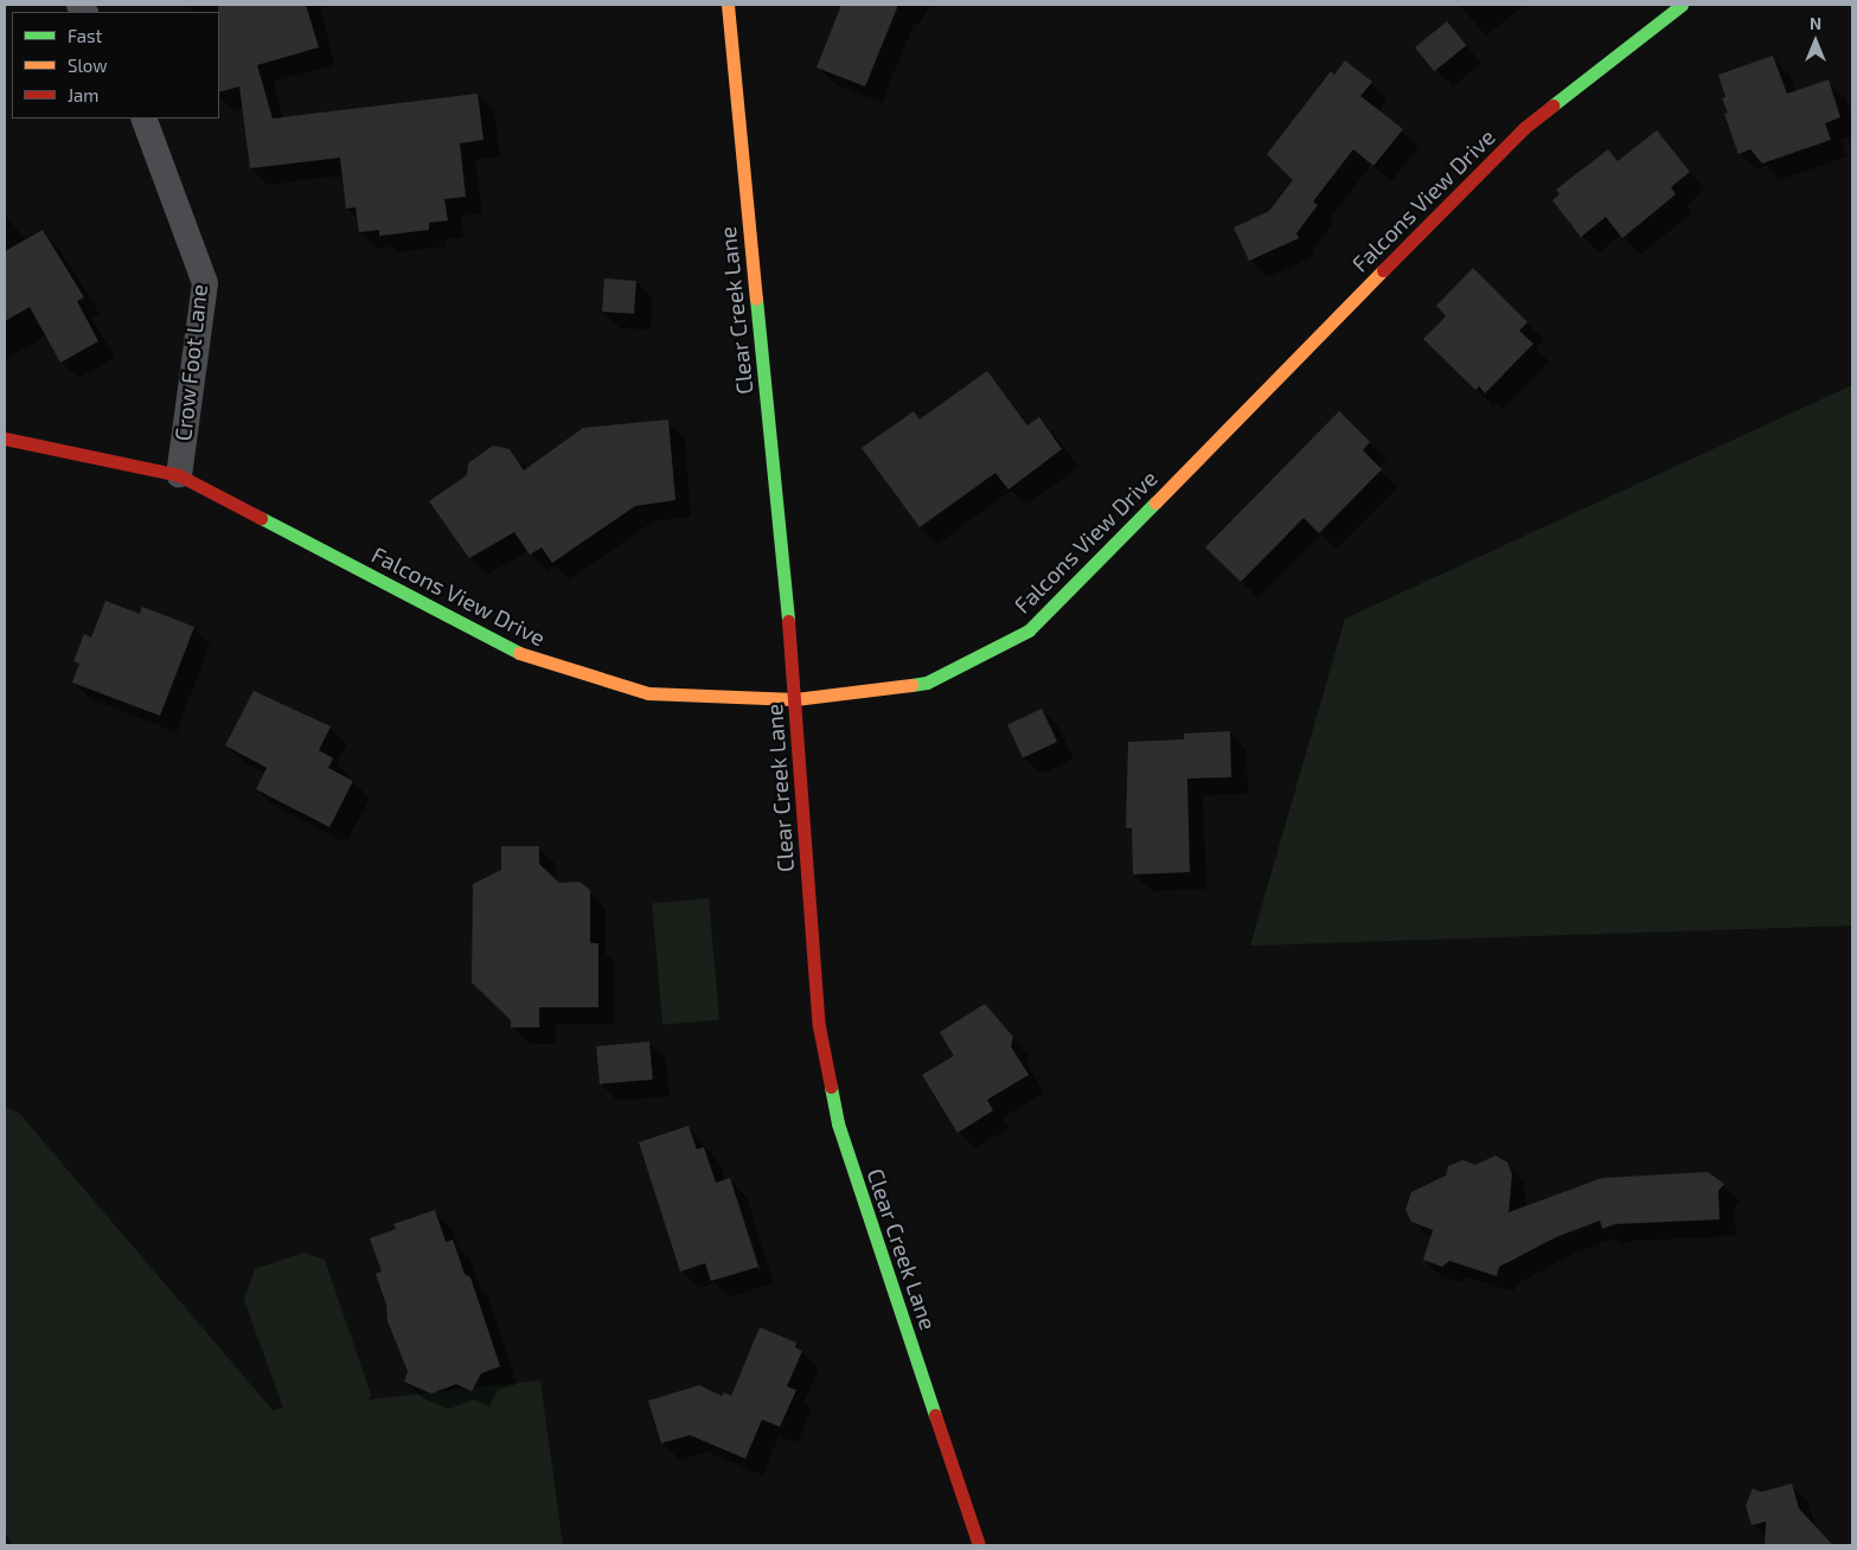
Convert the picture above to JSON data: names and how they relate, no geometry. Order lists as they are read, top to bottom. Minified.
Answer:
{"streets":{"street":["Falcons View Drive","Clear Creek Lane","Crow Foot Lane"]},"crossings":[["Falcons View Drive","Clear Creek Lane"],["Falcons View Drive","Crow Foot Lane"]],"legend":["Fast","Slow","Jam"],"north":"top"}
